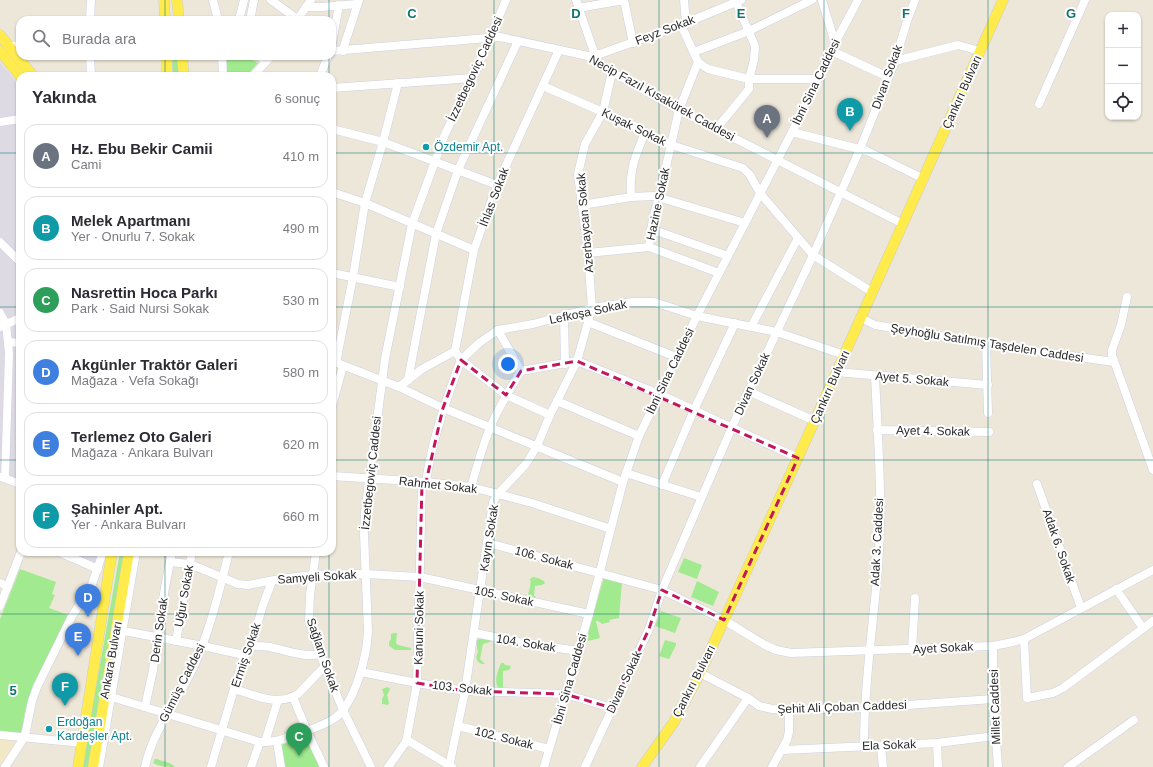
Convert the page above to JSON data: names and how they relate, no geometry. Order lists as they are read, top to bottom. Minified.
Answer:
{"streets":{"main road":["Çankırı Bulvarı","Ankara Bulvarı"],"street":["Feyz Sokak","İzzetbegoviç Caddesi","Divan Sokak","İbni Sina Caddesi","Necip Fazıl Kısakürek Caddesi","Kuşak Sokak","İhlas Sokak","Hazine Sokak","Azerbaycan Sokak","Lefkoşa Sokak","Şeyhoğlu Satılmış Taşdelen Caddesi","Ayet 5. Sokak","Ayet 4. Sokak","Rahmet Sokak","Kayın Sokak","Adak 3. Caddesi","Adak 6. Sokak","106. Sokak","Samyeli Sokak","Uğur Sokak","105. Sokak","Kanuni Sokak","Derin Sokak","104. Sokak","Ayet Sokak","Ermiş Sokak","Sağlam Sokak","Gümüş Caddesi","103. Sokak","Şehit Ali Çoban Caddesi","Millet Caddesi","102. Sokak","Ela Sokak"]},"crossings":[["Feyz Sokak","Necip Fazıl Kısakürek Caddesi"],["İzzetbegoviç Caddesi","Necip Fazıl Kısakürek Caddesi"],["İzzetbegoviç Caddesi","Rahmet Sokak"],["İzzetbegoviç Caddesi","Samyeli Sokak"],["İzzetbegoviç Caddesi","Derin Sokak"],["İzzetbegoviç Caddesi","Ermiş Sokak"],["İzzetbegoviç Caddesi","Sağlam Sokak"],["İzzetbegoviç Caddesi","Ankara Bulvarı"],["İzzetbegoviç Caddesi","Gümüş Caddesi"],["İzzetbegoviç Caddesi","103. Sokak"],["Divan Sokak","Necip Fazıl Kısakürek Caddesi"],["Divan Sokak","Kuşak Sokak"],["Divan Sokak","Lefkoşa Sokak"],["Divan Sokak","106. Sokak"],["Divan Sokak","Ayet Sokak"],["Divan Sokak","103. Sokak"],["İbni Sina Caddesi","Necip Fazıl Kısakürek Caddesi"],["İbni Sina Caddesi","Kuşak Sokak"],["İbni Sina Caddesi","Lefkoşa Sokak"],["İbni Sina Caddesi","Rahmet Sokak"],["İbni Sina Caddesi","106. Sokak"],["İbni Sina Caddesi","105. Sokak"],["İbni Sina Caddesi","104. Sokak"],["İbni Sina Caddesi","103. Sokak"],["İbni Sina Caddesi","102. Sokak"],["Çankırı Bulvarı","Necip Fazıl Kısakürek Caddesi"],["Çankırı Bulvarı","Kuşak Sokak"],["Çankırı Bulvarı","Lefkoşa Sokak"],["Çankırı Bulvarı","Şeyhoğlu Satılmış Taşdelen Caddesi"],["Çankırı Bulvarı","Ayet 5. Sokak"],["Çankırı Bulvarı","Ayet Sokak"],["Çankırı Bulvarı","Şehit Ali Çoban Caddesi"],["Necip Fazıl Kısakürek Caddesi","İhlas Sokak"],["Necip Fazıl Kısakürek Caddesi","Hazine Sokak"],["Necip Fazıl Kısakürek Caddesi","Azerbaycan Sokak"],["Kuşak Sokak","İhlas Sokak"],["Kuşak Sokak","Hazine Sokak"],["Kuşak Sokak","Azerbaycan Sokak"],["Azerbaycan Sokak","Lefkoşa Sokak"],["Azerbaycan Sokak","Kayın Sokak"],["Lefkoşa Sokak","Kayın Sokak"],["Lefkoşa Sokak","Kanuni Sokak"],["Ayet 5. Sokak","Adak 3. Caddesi"],["Ayet 4. Sokak","Adak 3. Caddesi"],["Rahmet Sokak","Kayın Sokak"],["Rahmet Sokak","Kanuni Sokak"],["Kayın Sokak","106. Sokak"],["Kayın Sokak","105. Sokak"],["Kayın Sokak","104. Sokak"],["Kayın Sokak","103. Sokak"],["Kayın Sokak","102. Sokak"],["Adak 3. Caddesi","Ayet Sokak"],["Adak 3. Caddesi","Şehit Ali Çoban Caddesi"],["Adak 3. Caddesi","Ela Sokak"],["Adak 6. Sokak","Ayet Sokak"],["106. Sokak","Ayet Sokak"],["Samyeli Sokak","Uğur Sokak"],["Samyeli Sokak","105. Sokak"],["Samyeli Sokak","Kanuni Sokak"],["Samyeli Sokak","Derin Sokak"],["Samyeli Sokak","Ermiş Sokak"],["Samyeli Sokak","Sağlam Sokak"],["Samyeli Sokak","Gümüş Caddesi"],["105. Sokak","Kanuni Sokak"],["Kanuni Sokak","103. Sokak"],["Ayet Sokak","Millet Caddesi"],["Şehit Ali Çoban Caddesi","Millet Caddesi"],["Millet Caddesi","Ela Sokak"]],"places":["Özdemir Apt.","Erdoğan Kardeşler Apt."],"page":{"map_buttons":["+","−"],"search":"Burada ara","heading":["Yakında","6 sonuç"],"pins":["B","A","D","E","F","C"],"list":[{"mark":"A","name":"Hz. Ebu Bekir Camii","note":"Cami","value":"410 m"},{"mark":"B","name":"Melek Apartmanı","note":"Yer · Onurlu 7. Sokak","value":"490 m"},{"mark":"C","name":"Nasrettin Hoca Parkı","note":"Park · Said Nursi Sokak","value":"530 m"},{"mark":"D","name":"Akgünler Traktör Galeri","note":"Mağaza · Vefa Sokağı","value":"580 m"},{"mark":"E","name":"Terlemez Oto Galeri","note":"Mağaza · Ankara Bulvarı","value":"620 m"},{"mark":"F","name":"Şahinler Apt.","note":"Yer · Ankara Bulvarı","value":"660 m"}]},"grid":{"columns":["C","D","E","F","G"],"rows":["5"]}}
